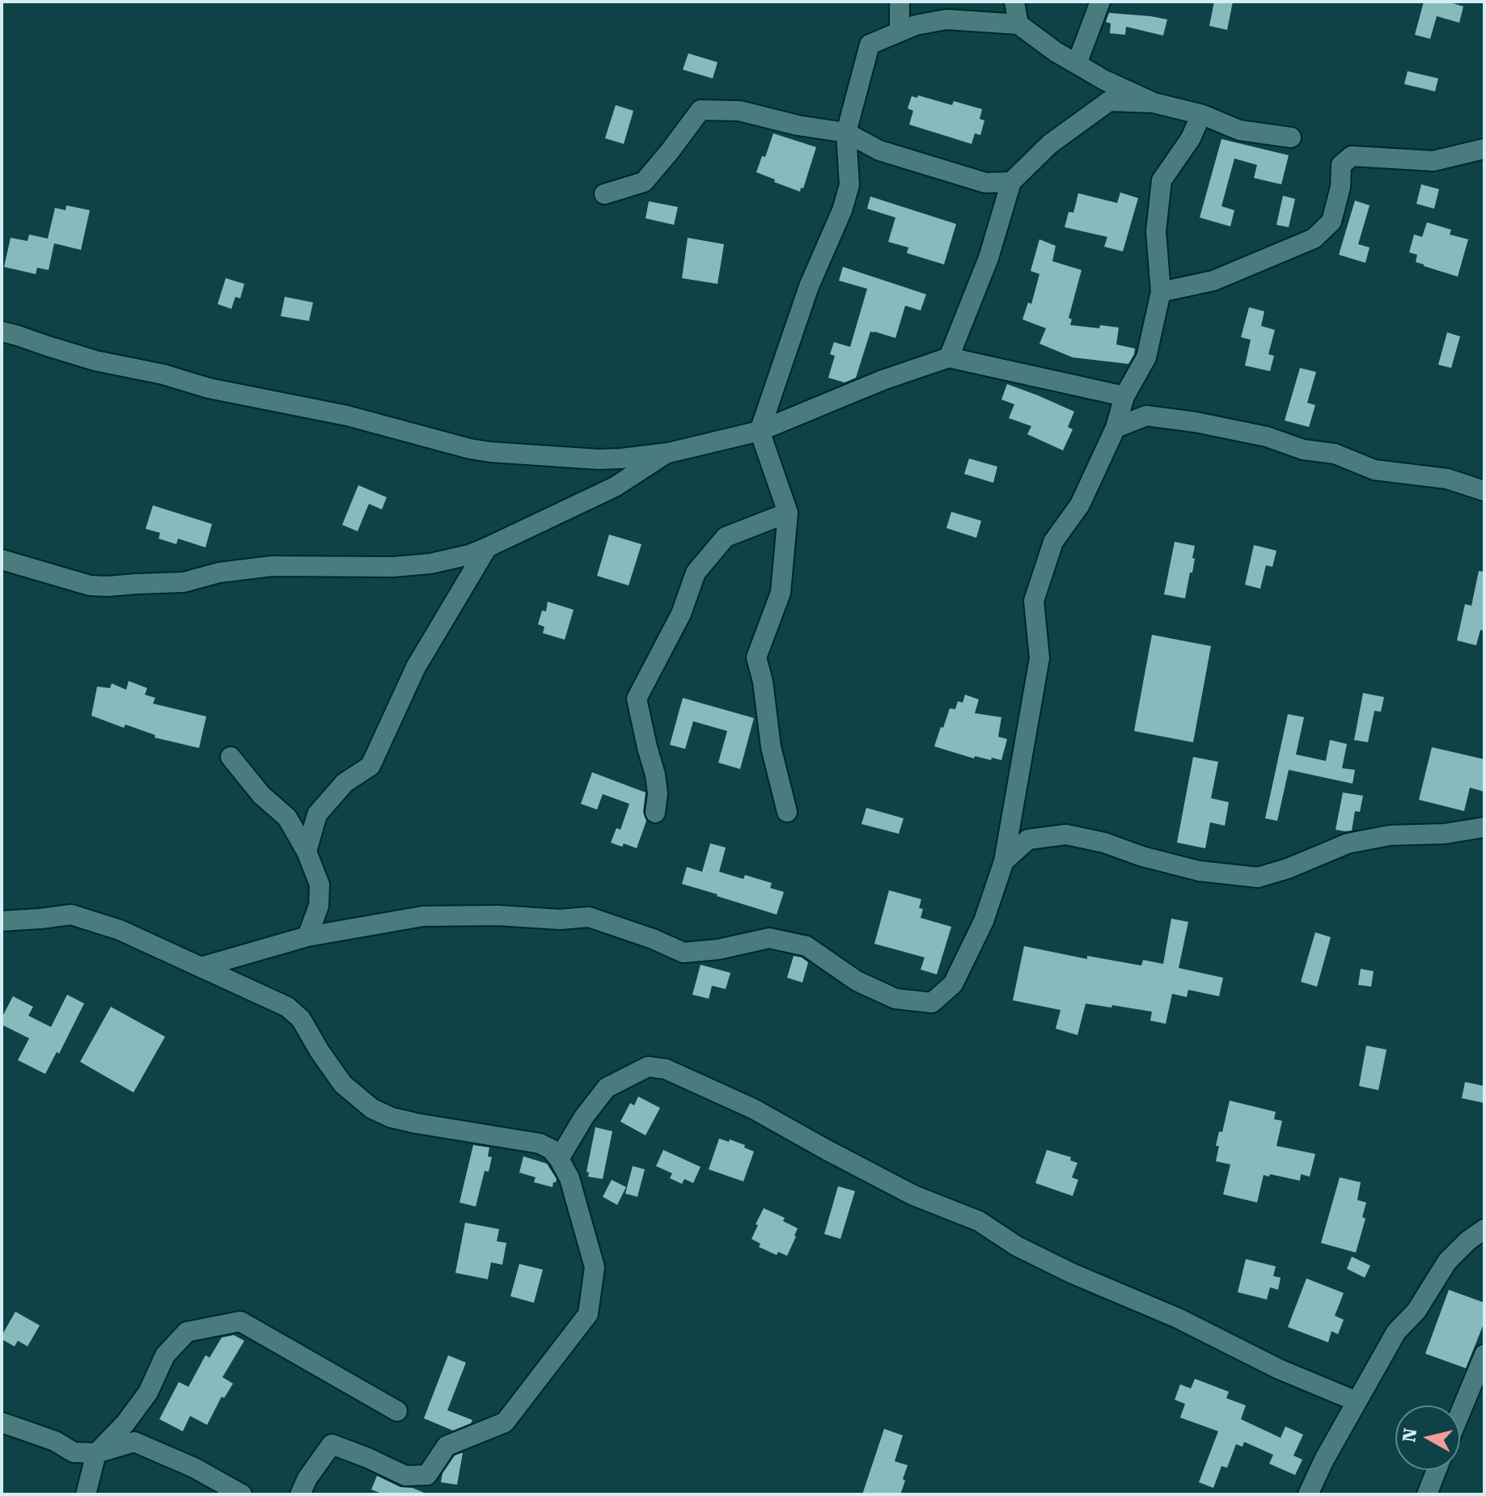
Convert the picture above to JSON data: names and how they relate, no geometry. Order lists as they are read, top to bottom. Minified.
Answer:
{"north":"left"}
